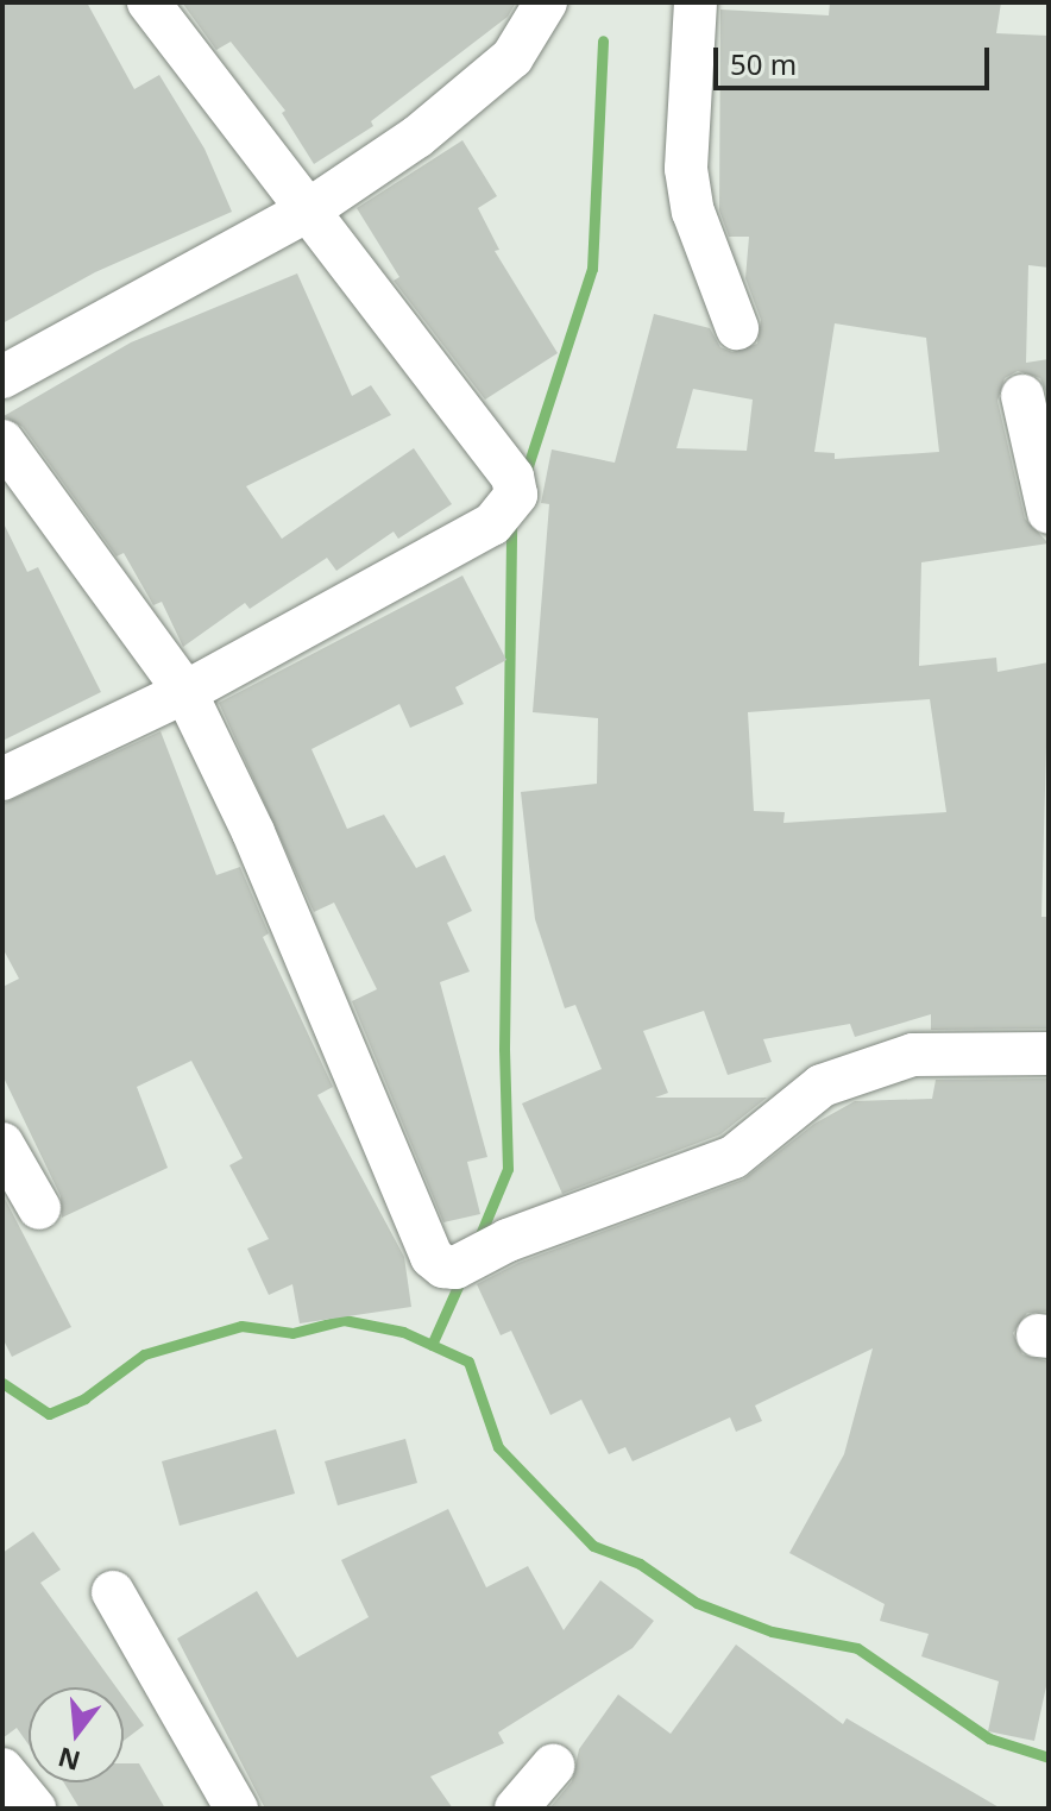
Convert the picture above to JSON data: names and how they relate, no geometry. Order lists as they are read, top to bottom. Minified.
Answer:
{"scale_bar":"50 m","north":"bottom"}
